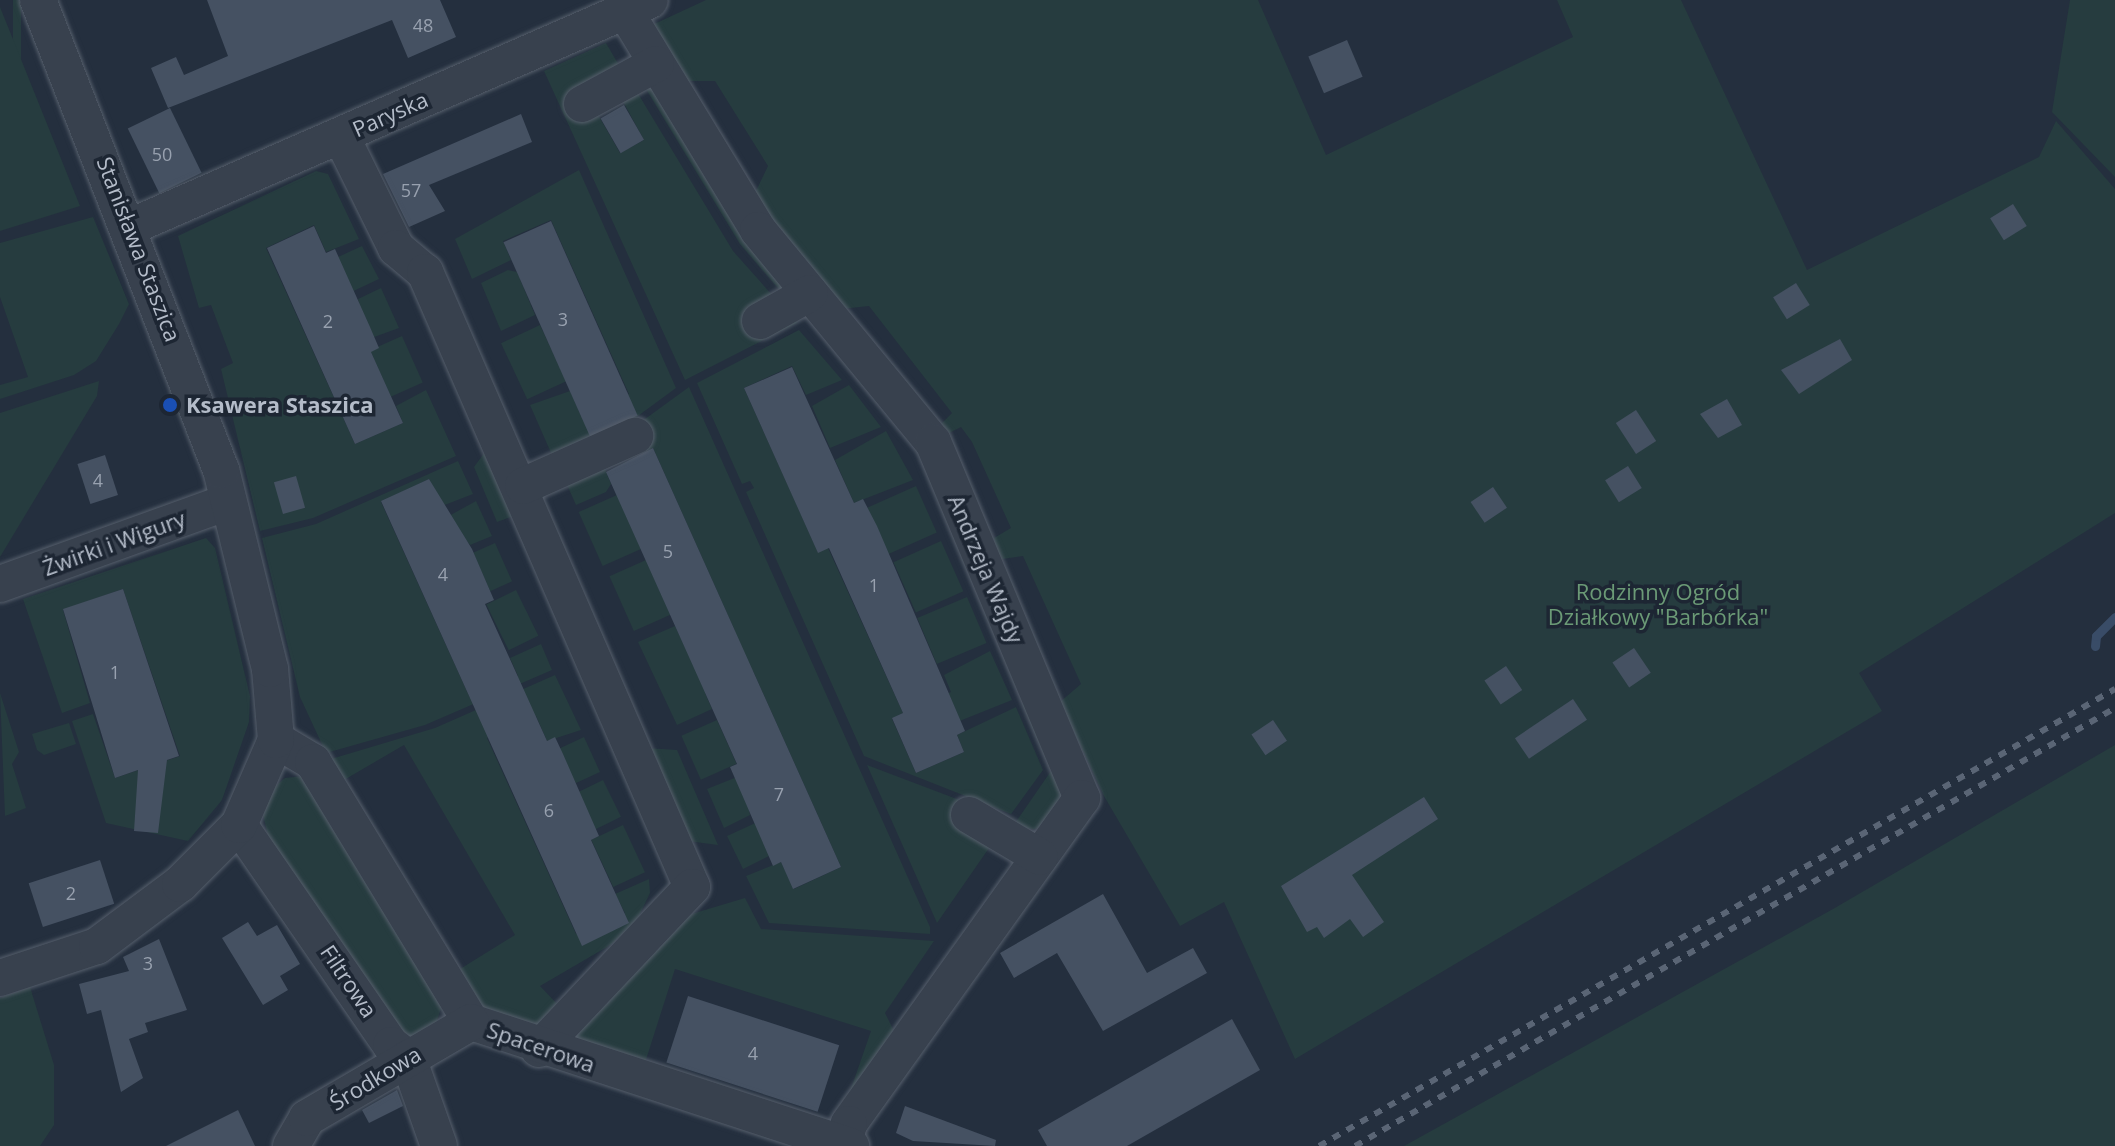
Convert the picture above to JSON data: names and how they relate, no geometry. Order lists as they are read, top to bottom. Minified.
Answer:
{"streets":{"street":["Paryska","Stanisława Staszica","Żwirki i Wigury","Andrzeja Wajdy","Filtrowa","Spacerowa","Środkowa"]},"crossings":[["Paryska","Stanisława Staszica"],["Paryska","Andrzeja Wajdy"],["Stanisława Staszica","Żwirki i Wigury"],["Stanisława Staszica","Spacerowa"],["Andrzeja Wajdy","Spacerowa"],["Filtrowa","Środkowa"],["Spacerowa","Środkowa"]],"parks":["Rodzinny Ogród Działkowy \"Barbórka\""],"places":["Ksawera Staszica"],"house_numbers":["48","50","57","3","2","4","5","4","1","1","7","6","2","3","4"]}
